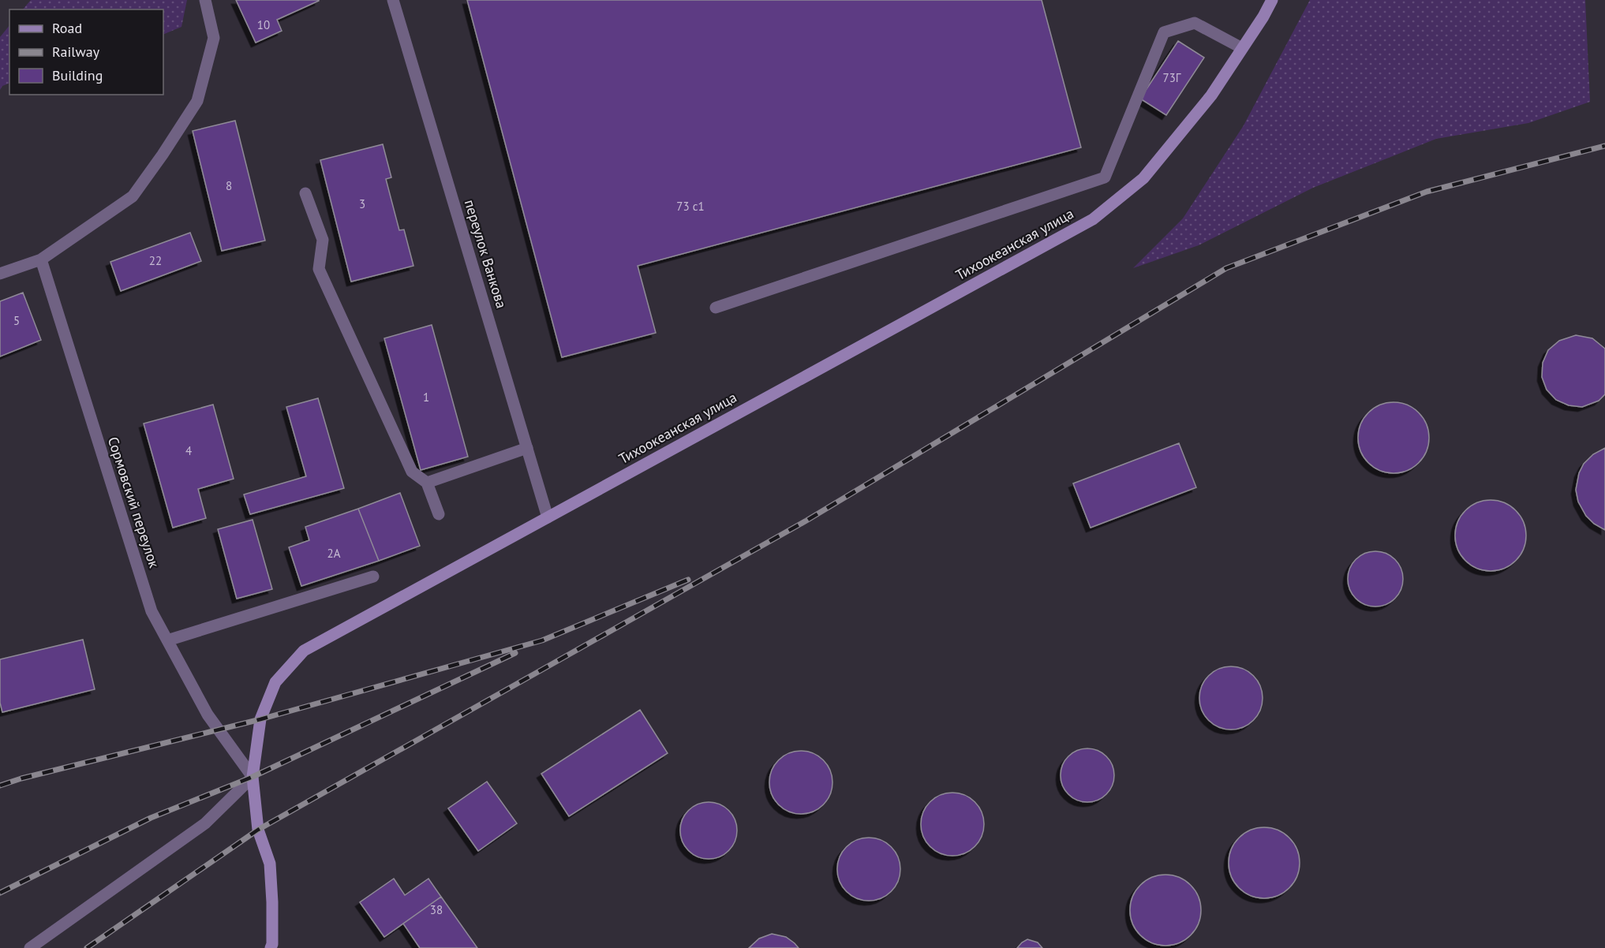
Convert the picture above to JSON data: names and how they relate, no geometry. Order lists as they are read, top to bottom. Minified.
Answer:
{"streets":{"main road":["Тихоокеанская улица"],"street":["переулок Ванкова","Сормовский переулок"]},"crossings":[["Тихоокеанская улица","переулок Ванкова"],["Тихоокеанская улица","Сормовский переулок"]],"house_numbers":["10","73Г","8","3","73 с1","22","5","1","4","2А","38"],"legend":["Road","Railway","Building"]}
